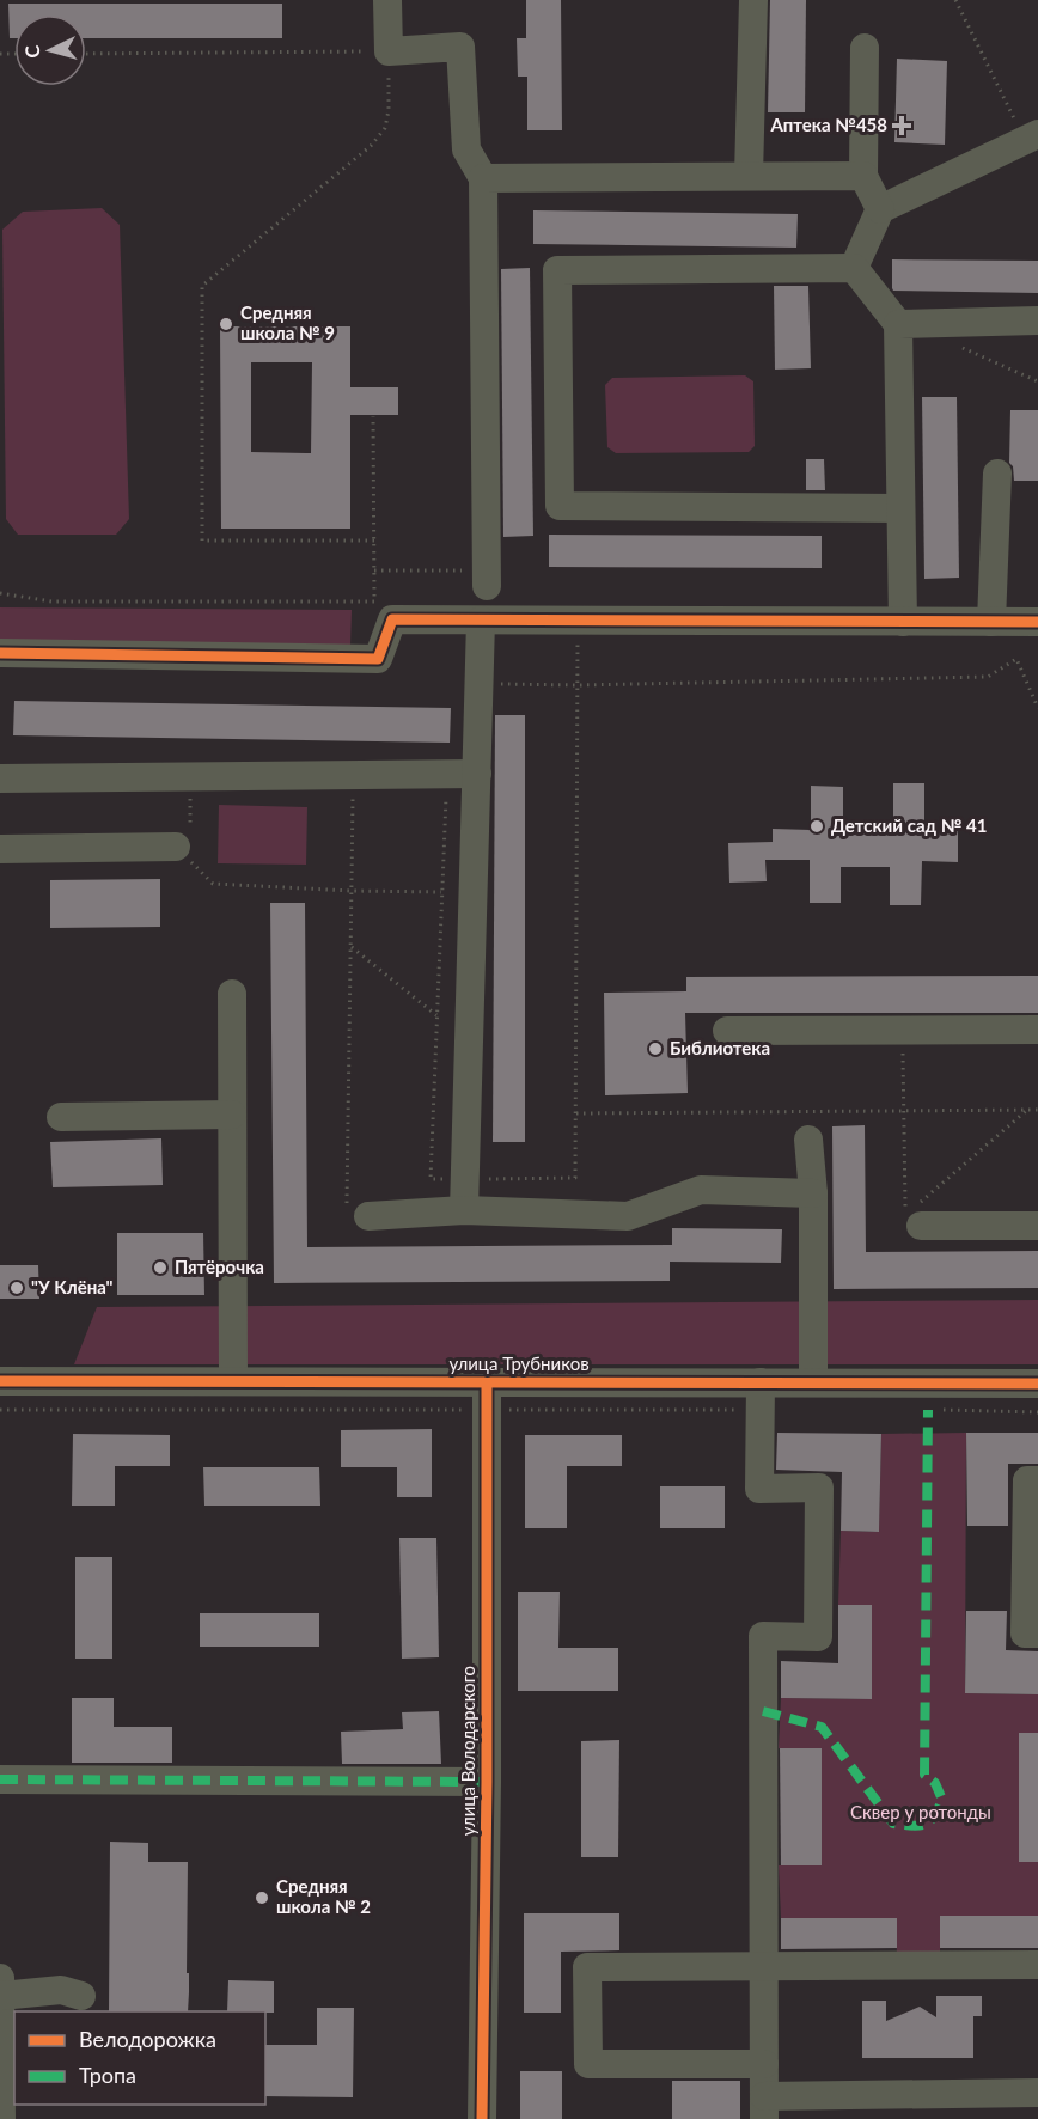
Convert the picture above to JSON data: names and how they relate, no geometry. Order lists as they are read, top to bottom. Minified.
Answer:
{"streets":{"street":["улица Трубников","улица Володарского"]},"crossings":[["улица Трубников","улица Володарского"]],"parks":["Сквер у ротонды"],"places":{"health":["Аптека №458"],"other":["Средняя школа № 9","Детский сад № 41","Библиотека","Пятёрочка","\"У Клёна\"","Средняя школа № 2"]},"legend":["Велодорожка","Тропа"],"north":"left"}
